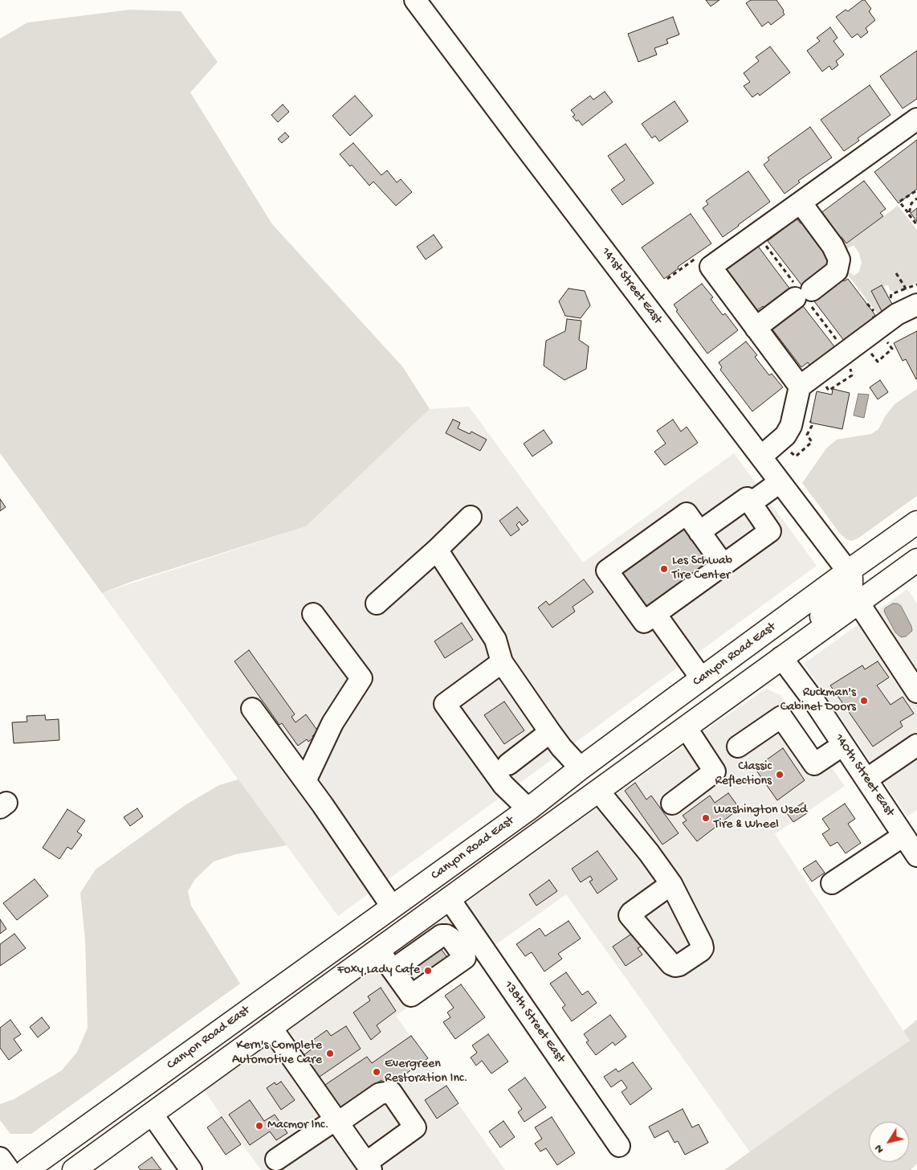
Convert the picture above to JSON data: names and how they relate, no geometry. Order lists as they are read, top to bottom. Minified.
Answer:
{"streets":{"main road":["Canyon Road East"],"street":["141st Street East","140th Street East","138th Street East"]},"crossings":[["141st Street East","Canyon Road East"],["Canyon Road East","140th Street East"],["Canyon Road East","138th Street East"]],"places":["Les Schwab Tire Center","Ruckman's Cabinet Doors","Classic Reflections","Washington Used Tire & Wheel","Foxy Lady Cafe","Kern's Complete Automotive Care","Evergreen Restoration Inc.","Macmor Inc."],"north":"bottom left"}
